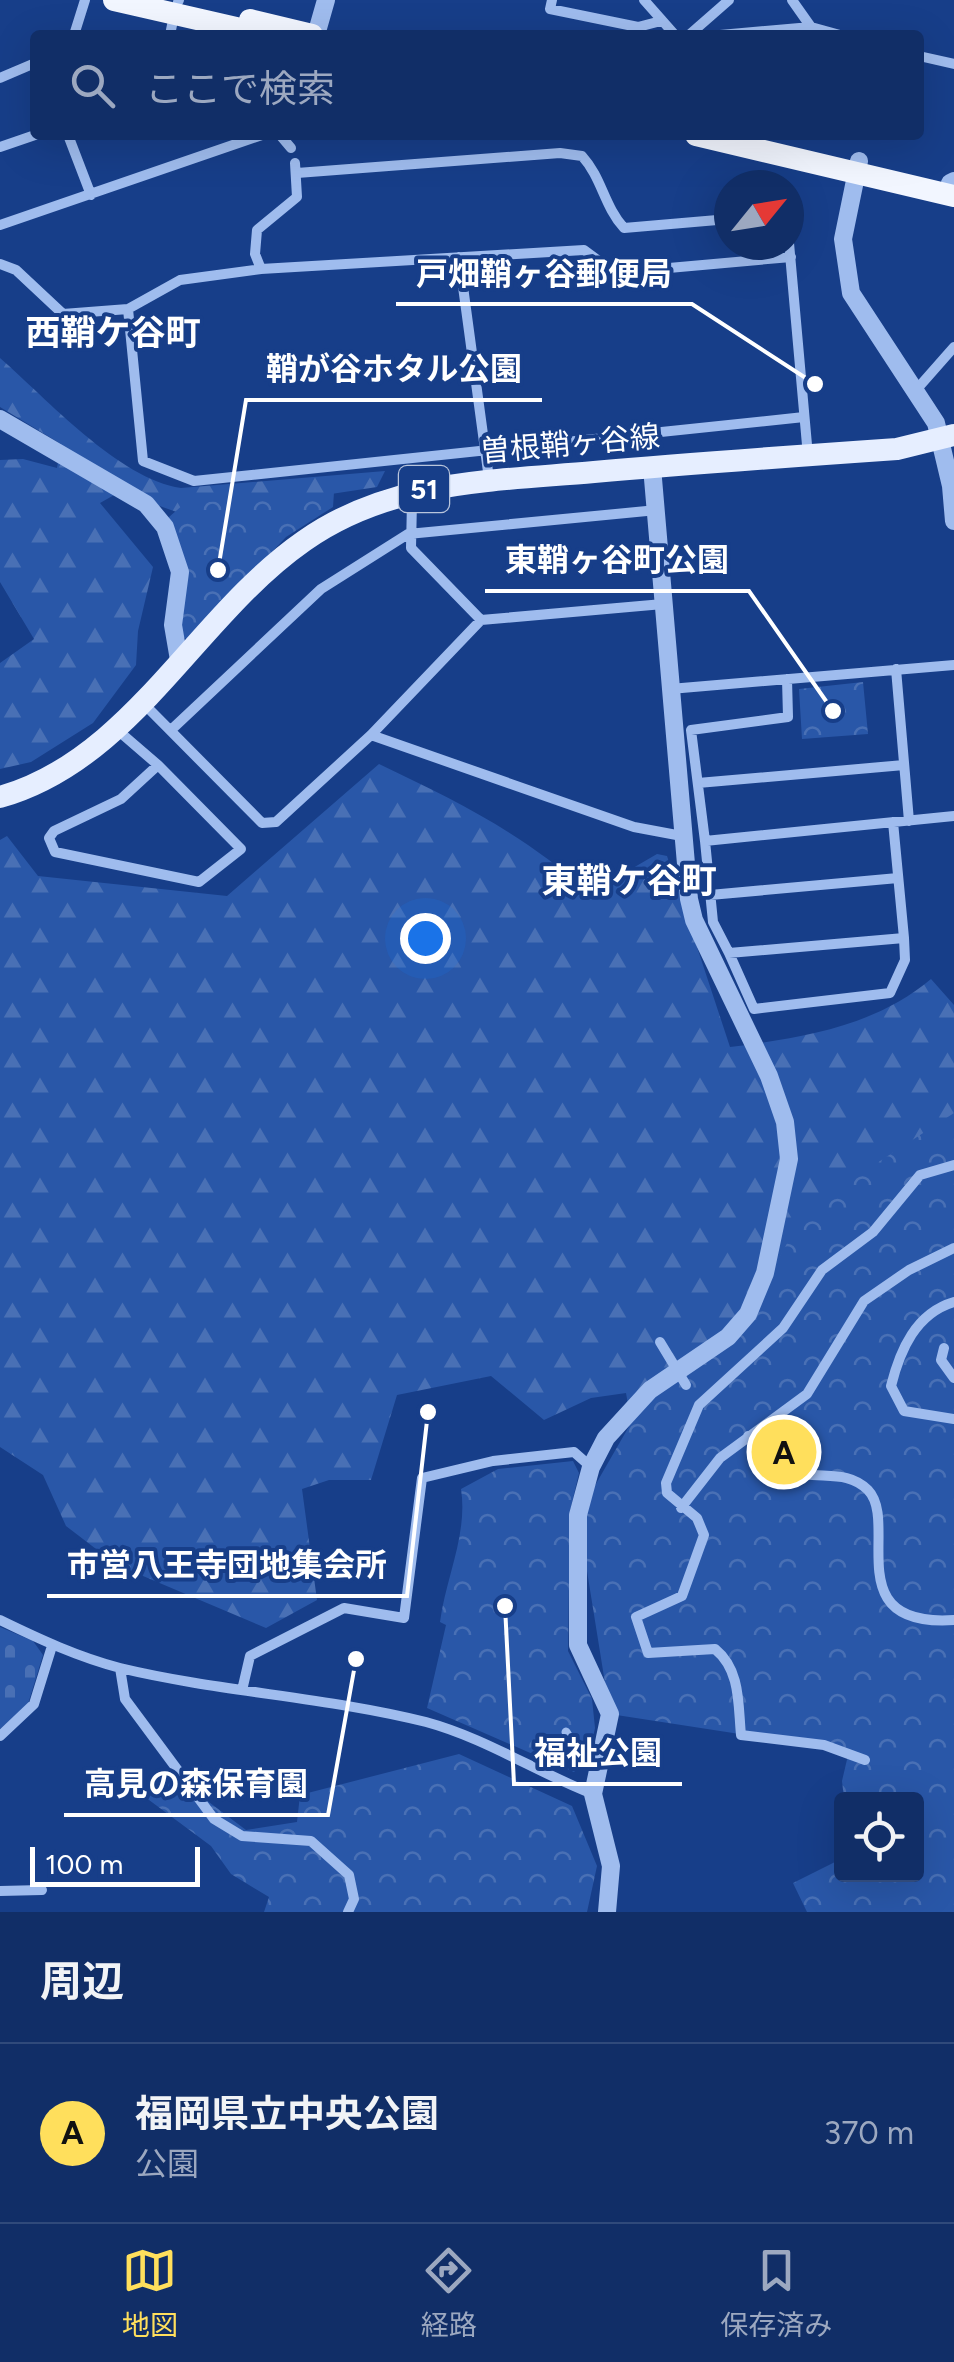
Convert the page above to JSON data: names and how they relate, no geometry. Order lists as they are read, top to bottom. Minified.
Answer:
{"streets":{"main road":["曽根鞘ヶ谷線","51"]},"districts":["西鞘ケ谷町","東鞘ケ谷町"],"places":["戸畑鞘ヶ谷郵便局","鞘が谷ホタル公園","東鞘ヶ谷町公園","市営八王寺団地集会所","福祉公園","高見の森保育園"],"scale_bar":"100 m","north":"top right","page":{"search":"ここで検索","pins":"A","scale":"100 m","heading":"周辺","list":[{"mark":"A","name":"福岡県立中央公園","note":"公園","value":"370 m"}],"nav":["地図","経路","保存済み"]}}
